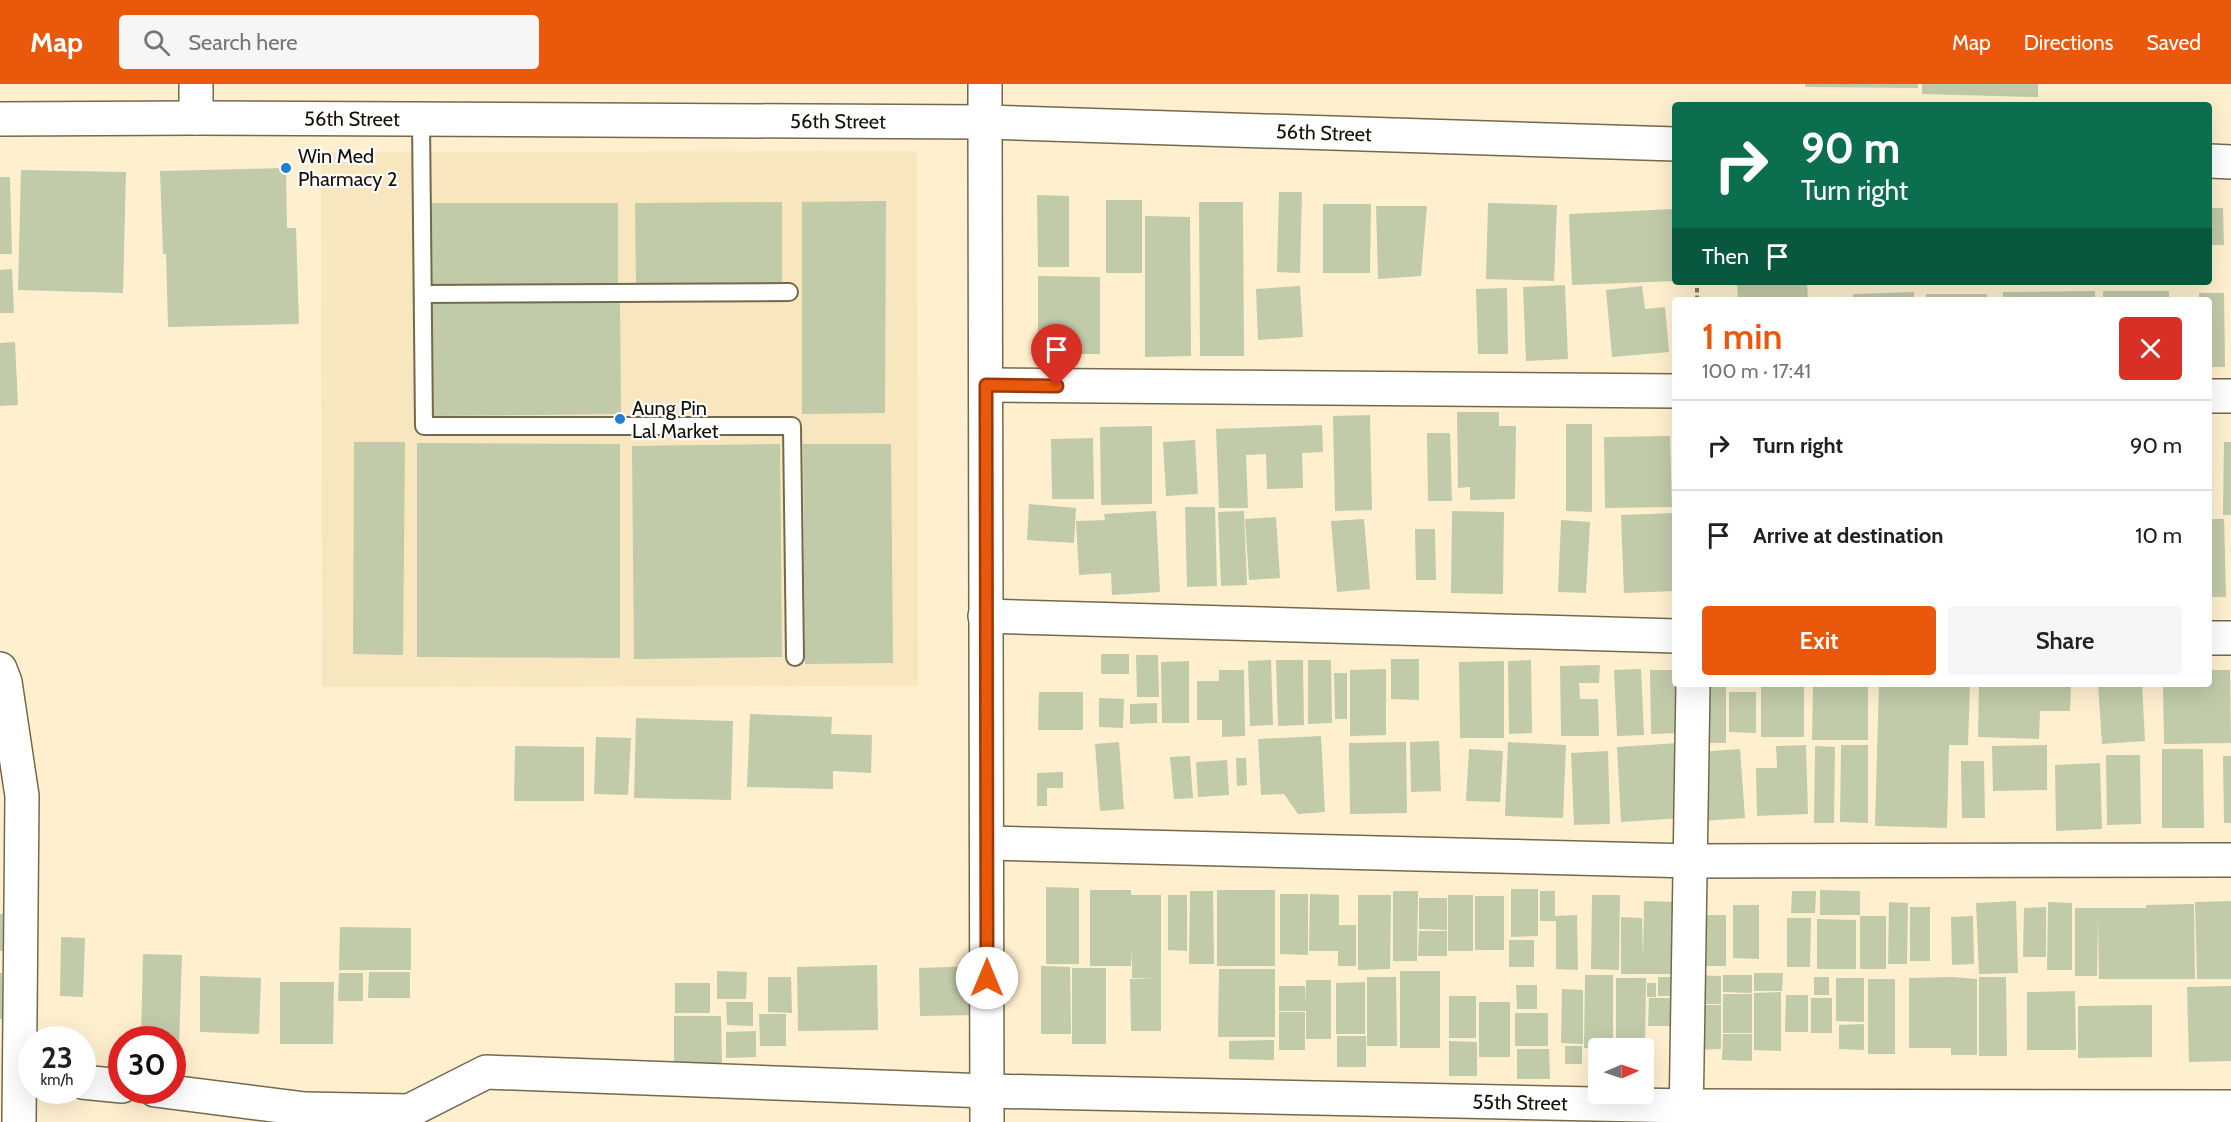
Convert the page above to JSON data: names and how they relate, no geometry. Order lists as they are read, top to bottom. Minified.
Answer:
{"streets":{"street":["56th Street","55th Street"]},"places":["Win Med Pharmacy 2","Aung Pin Lal Market"],"north":"right","page":{"header":"Map","search":"Search here","nav":["Map","Directions","Saved"],"turn":["90 m","Turn right"],"then":"Then","heading":["1 min","100 m · 17:41"],"list":[{"name":"Turn right","value":"90 m"},{"name":"Arrive at destination","value":"10 m"}],"buttons":["Exit","Share"],"speed":"23 km/h","limit":"30"}}
